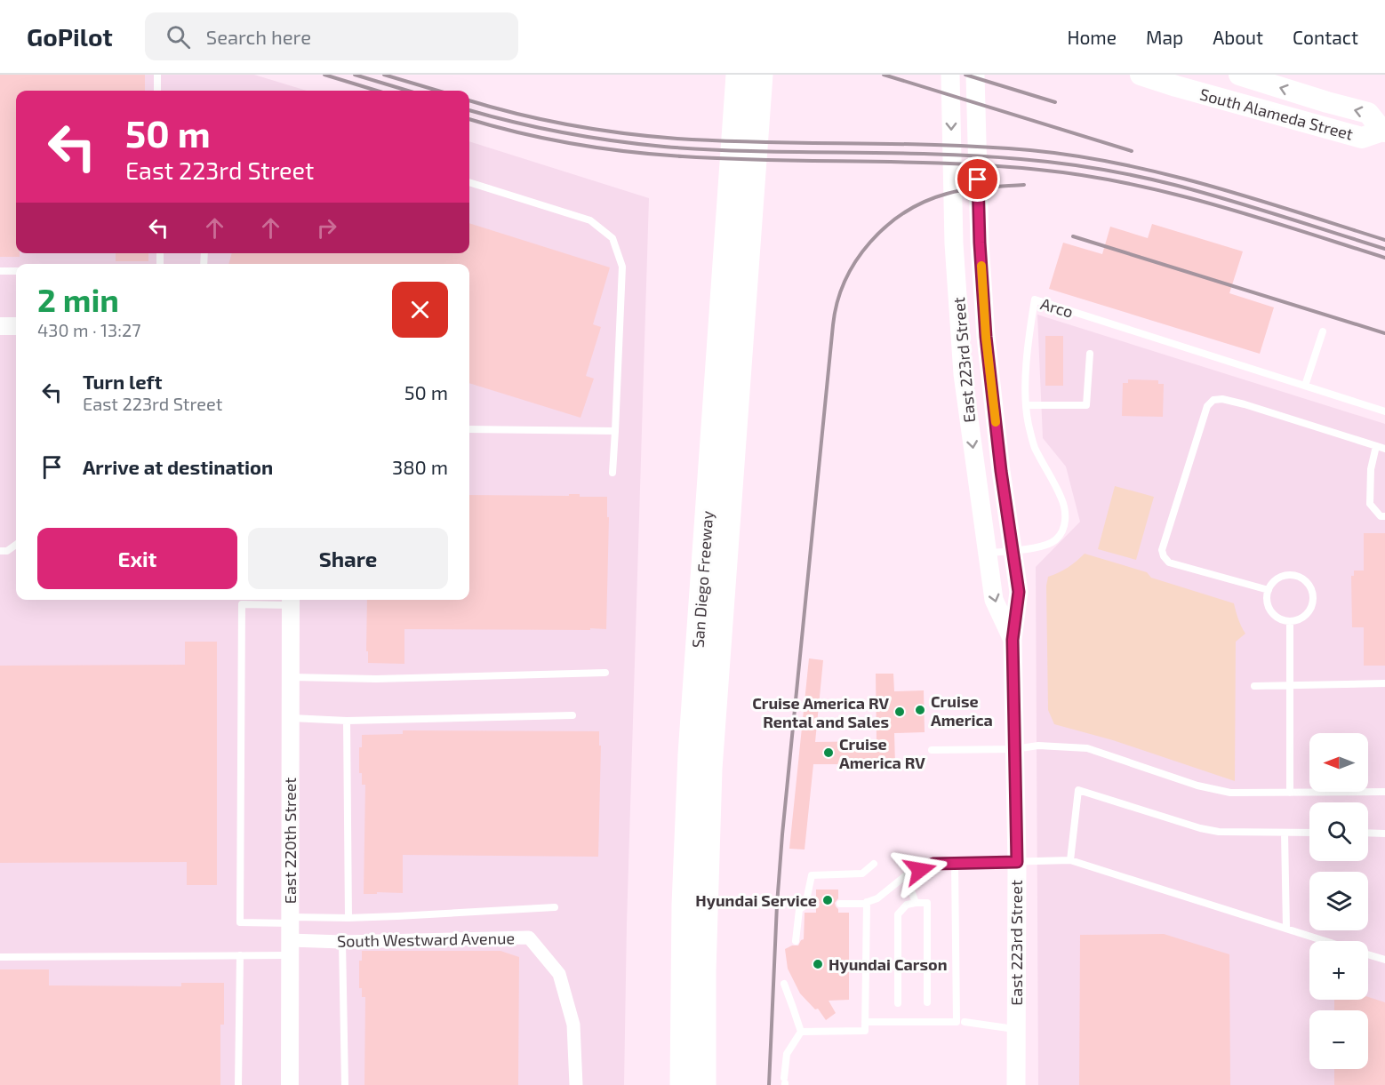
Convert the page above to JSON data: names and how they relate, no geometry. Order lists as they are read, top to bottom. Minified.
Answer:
{"streets":{"highway":["San Diego Freeway"],"main road":["South Alameda Street","East 223rd Street"],"street":["East 220th Street","South Westward Avenue"],"lane":["Arco"]},"crossings":[["Arco","East 223rd Street"],["East 220th Street","South Westward Avenue"]],"places":["Cruise America","Cruise America RV Rental and Sales","Cruise America RV","Hyundai Service","Hyundai Carson"],"north":"left","page":{"header":"GoPilot","search":"Search here","nav":["Home","Map","About","Contact"],"turn":["50 m","East 223rd Street"],"heading":["2 min","430 m · 13:27"],"list":[{"name":"Turn left","note":"East 223rd Street","value":"50 m"},{"name":"Arrive at destination","value":"380 m"}],"buttons":["Exit","Share"],"map_buttons":["+","−"]}}
